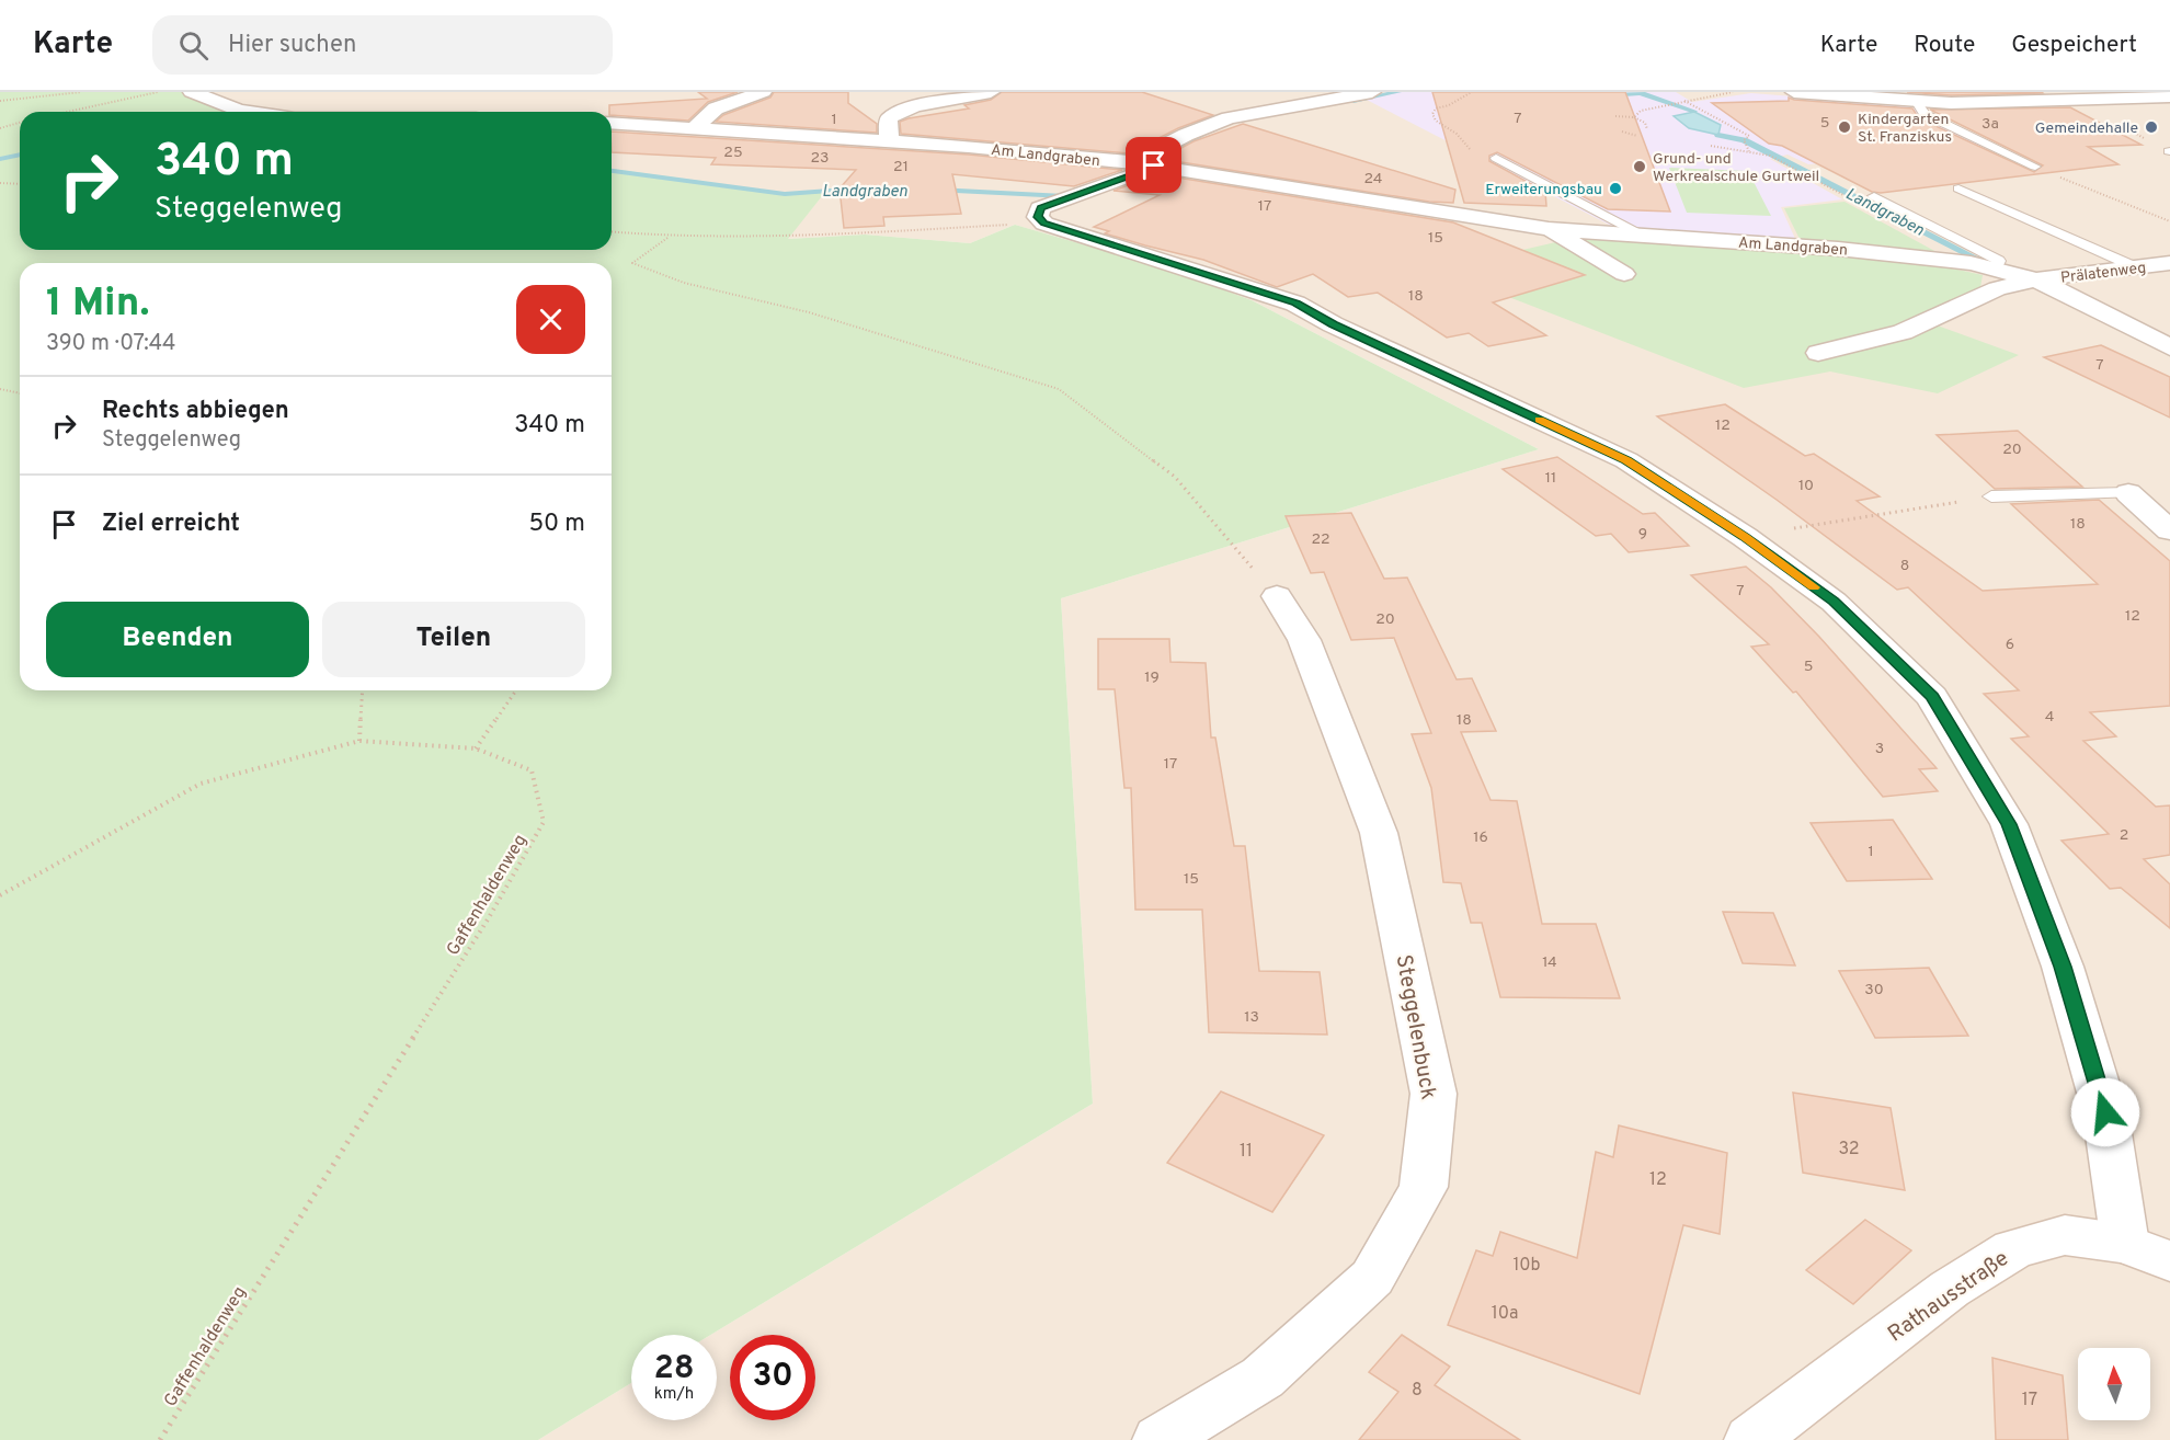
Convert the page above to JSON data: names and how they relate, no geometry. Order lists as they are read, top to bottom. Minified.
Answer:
{"streets":{"street":["Am Landgraben","Prälatenweg","Steggelenbuck","Rathausstraße"],"path":["Gaffenhaldenweg"]},"crossings":[["Am Landgraben","Prälatenweg"]],"water":["Landgraben"],"places":["Kindergarten St. Franziskus","Gemeindehalle","Grund- und Werkrealschule Gurtweil","Erweiterungsbau"],"house_numbers":["7","1","5","3a","25","23","21","24","17","15","18","7","12","20","11","10","18","9","22","8","7","12","20","6","5","19","4","18","3","17","2","16","1","15","14","30","13","32","11","12","10b","10a","8","17"],"north":"top","page":{"header":"Karte","search":"Hier suchen","nav":["Karte","Route","Gespeichert"],"turn":["340 m","Steggelenweg"],"heading":["1 Min.","390 m · 07:44"],"list":[{"name":"Rechts abbiegen","note":"Steggelenweg","value":"340 m"},{"name":"Ziel erreicht","value":"50 m"}],"buttons":["Beenden","Teilen"],"speed":"28 km/h","limit":"30"}}
